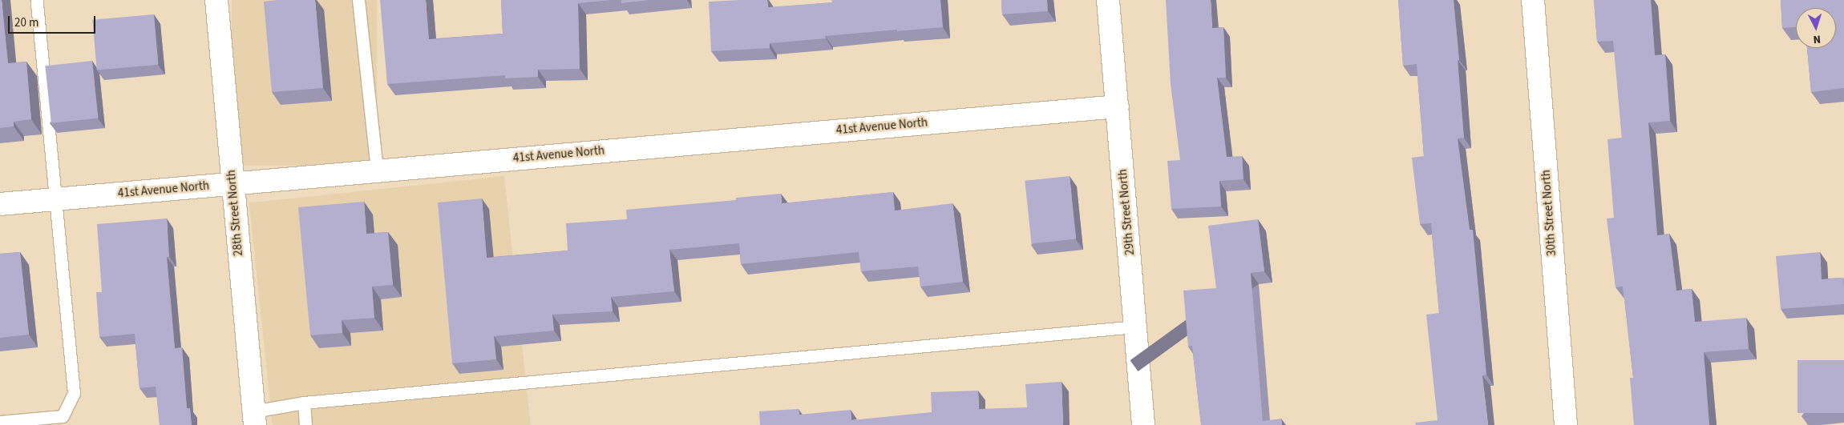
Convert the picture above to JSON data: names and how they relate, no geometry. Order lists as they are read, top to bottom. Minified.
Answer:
{"streets":{"street":["41st Avenue North","29th Street North","28th Street North","30th Street North"]},"crossings":[["41st Avenue North","29th Street North"],["41st Avenue North","28th Street North"]],"scale_bar":"20 m","north":"bottom"}
